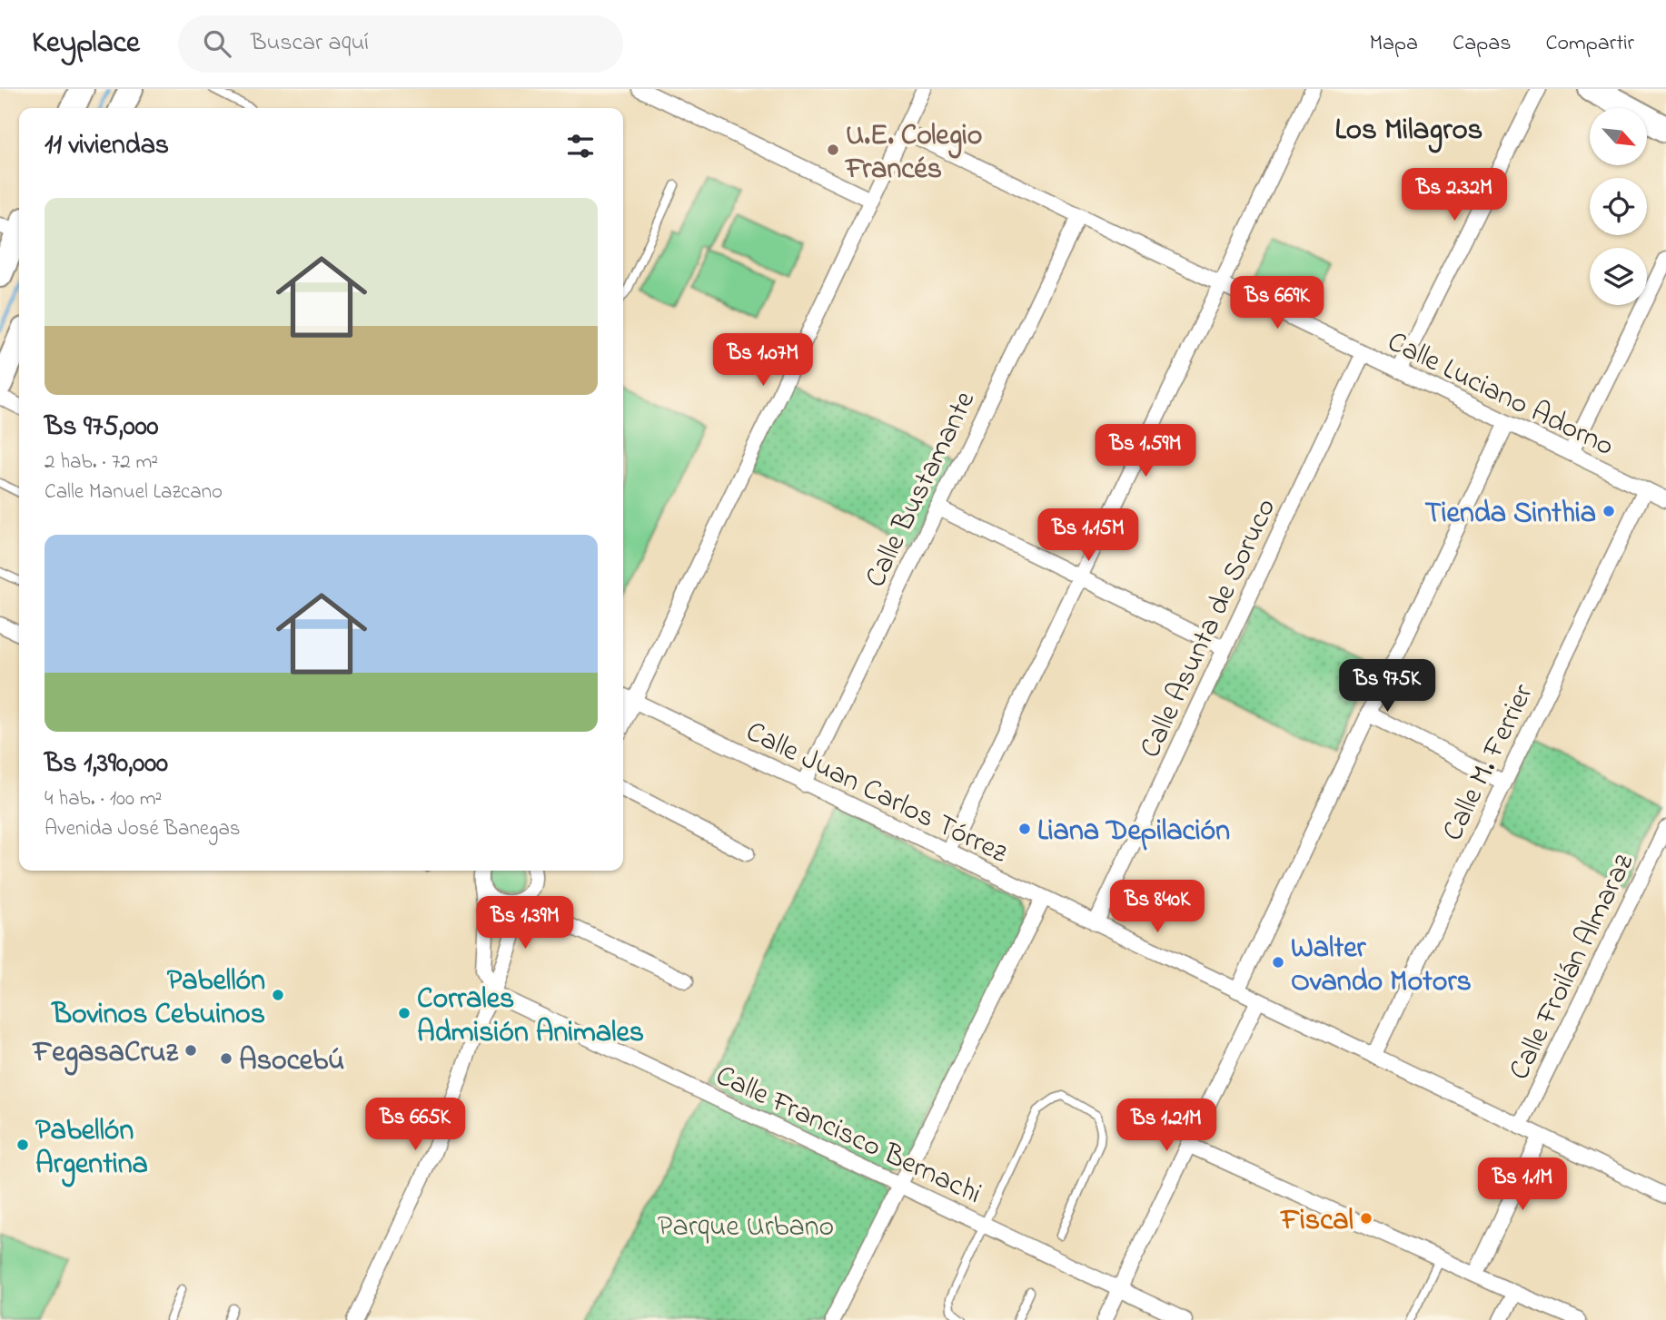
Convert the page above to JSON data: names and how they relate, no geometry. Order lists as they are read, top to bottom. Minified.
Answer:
{"streets":{"street":["Calle Luciano Adorno","Calle Bustamante","Calle Asunta de Soruco","Calle M. Ferrier","Calle Juan Carlos Tórrez","Calle Froilán Almaraz","Calle Francisco Bernachi"]},"crossings":[["Calle Luciano Adorno","Calle Bustamante"],["Calle Luciano Adorno","Calle Asunta de Soruco"],["Calle Luciano Adorno","Calle M. Ferrier"],["Calle Bustamante","Calle Juan Carlos Tórrez"],["Calle Asunta de Soruco","Calle Juan Carlos Tórrez"],["Calle M. Ferrier","Calle Juan Carlos Tórrez"],["Calle Juan Carlos Tórrez","Calle Froilán Almaraz"]],"districts":["Los Milagros"],"parks":["Parque Urbano"],"places":["U.E. Colegio Francés","Tienda Sinthia","Liana Depilación","Walter Ovando Motors","Pabellón Bovinos Cebuinos","Corrales Admisión Animales","FegasaCruz","Asocebú","Pabellón Argentina","Fiscal"],"north":"bottom right","page":{"header":"Keyplace","search":"Buscar aquí","nav":["Mapa","Capas","Compartir"],"heading":"11 viviendas","price":["Bs 2.32M","Bs 669K","Bs 1.07M","Bs 1.59M","Bs 1.15M","Bs 975K","Bs 840K","Bs 1.39M","Bs 665K","Bs 1.21M","Bs 1.1M"],"list":[{"name":"Bs 975,000","note":"2 hab. · 72 m² · Calle Manuel Lazcano"},{"name":"Bs 1,390,000","note":"4 hab. · 100 m² · Avenida José Banegas"}]}}
